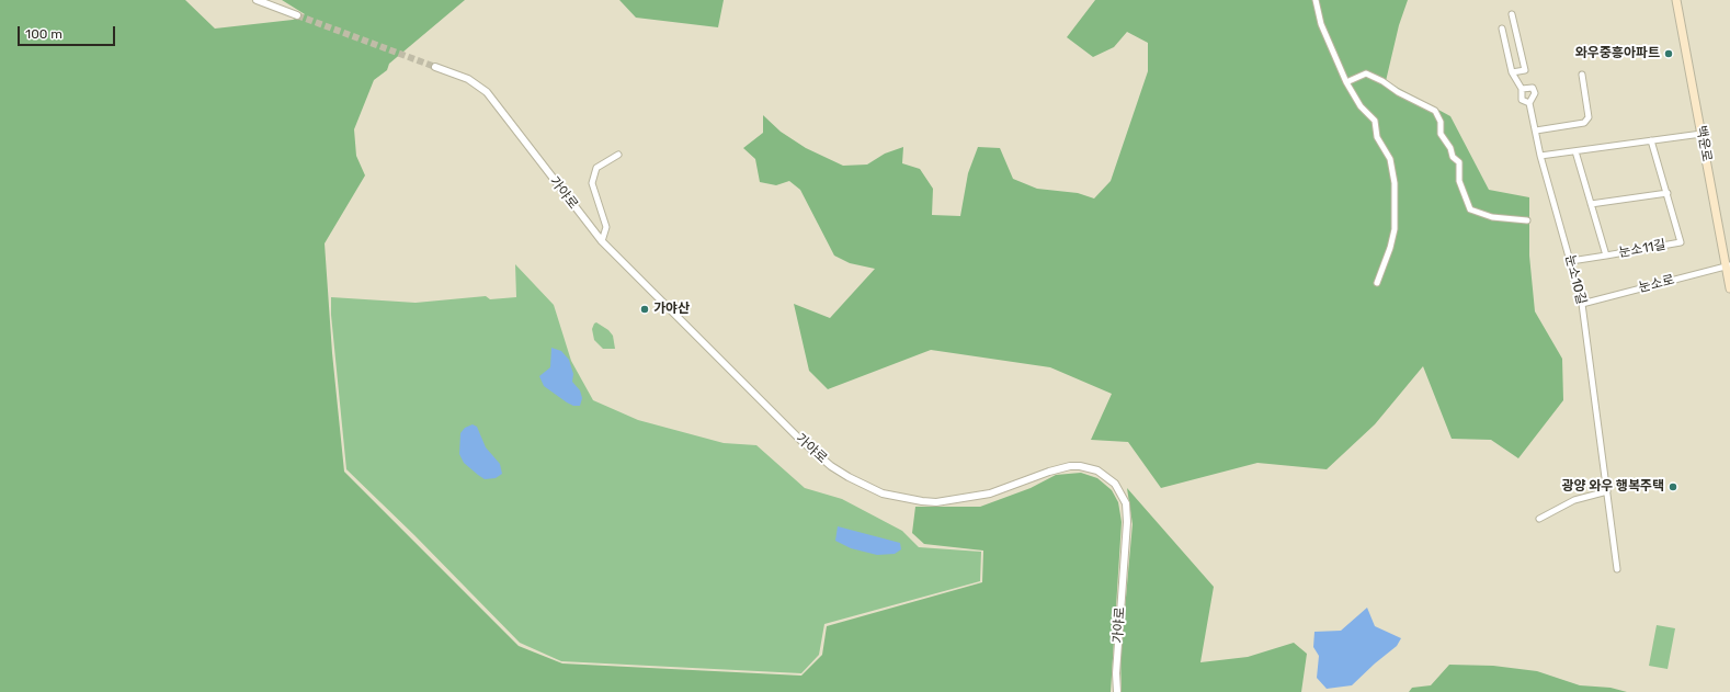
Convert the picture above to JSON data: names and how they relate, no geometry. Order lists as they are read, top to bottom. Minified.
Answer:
{"streets":{"main road":["백운로"],"street":["가야로","눈소11길","눈소10길","눈소로"]},"crossings":[["백운로","눈소로"],["눈소10길","눈소로"]],"places":["와우중흥아파트","가야산","광양 와우 행복주택"],"scale_bar":"100 m"}
